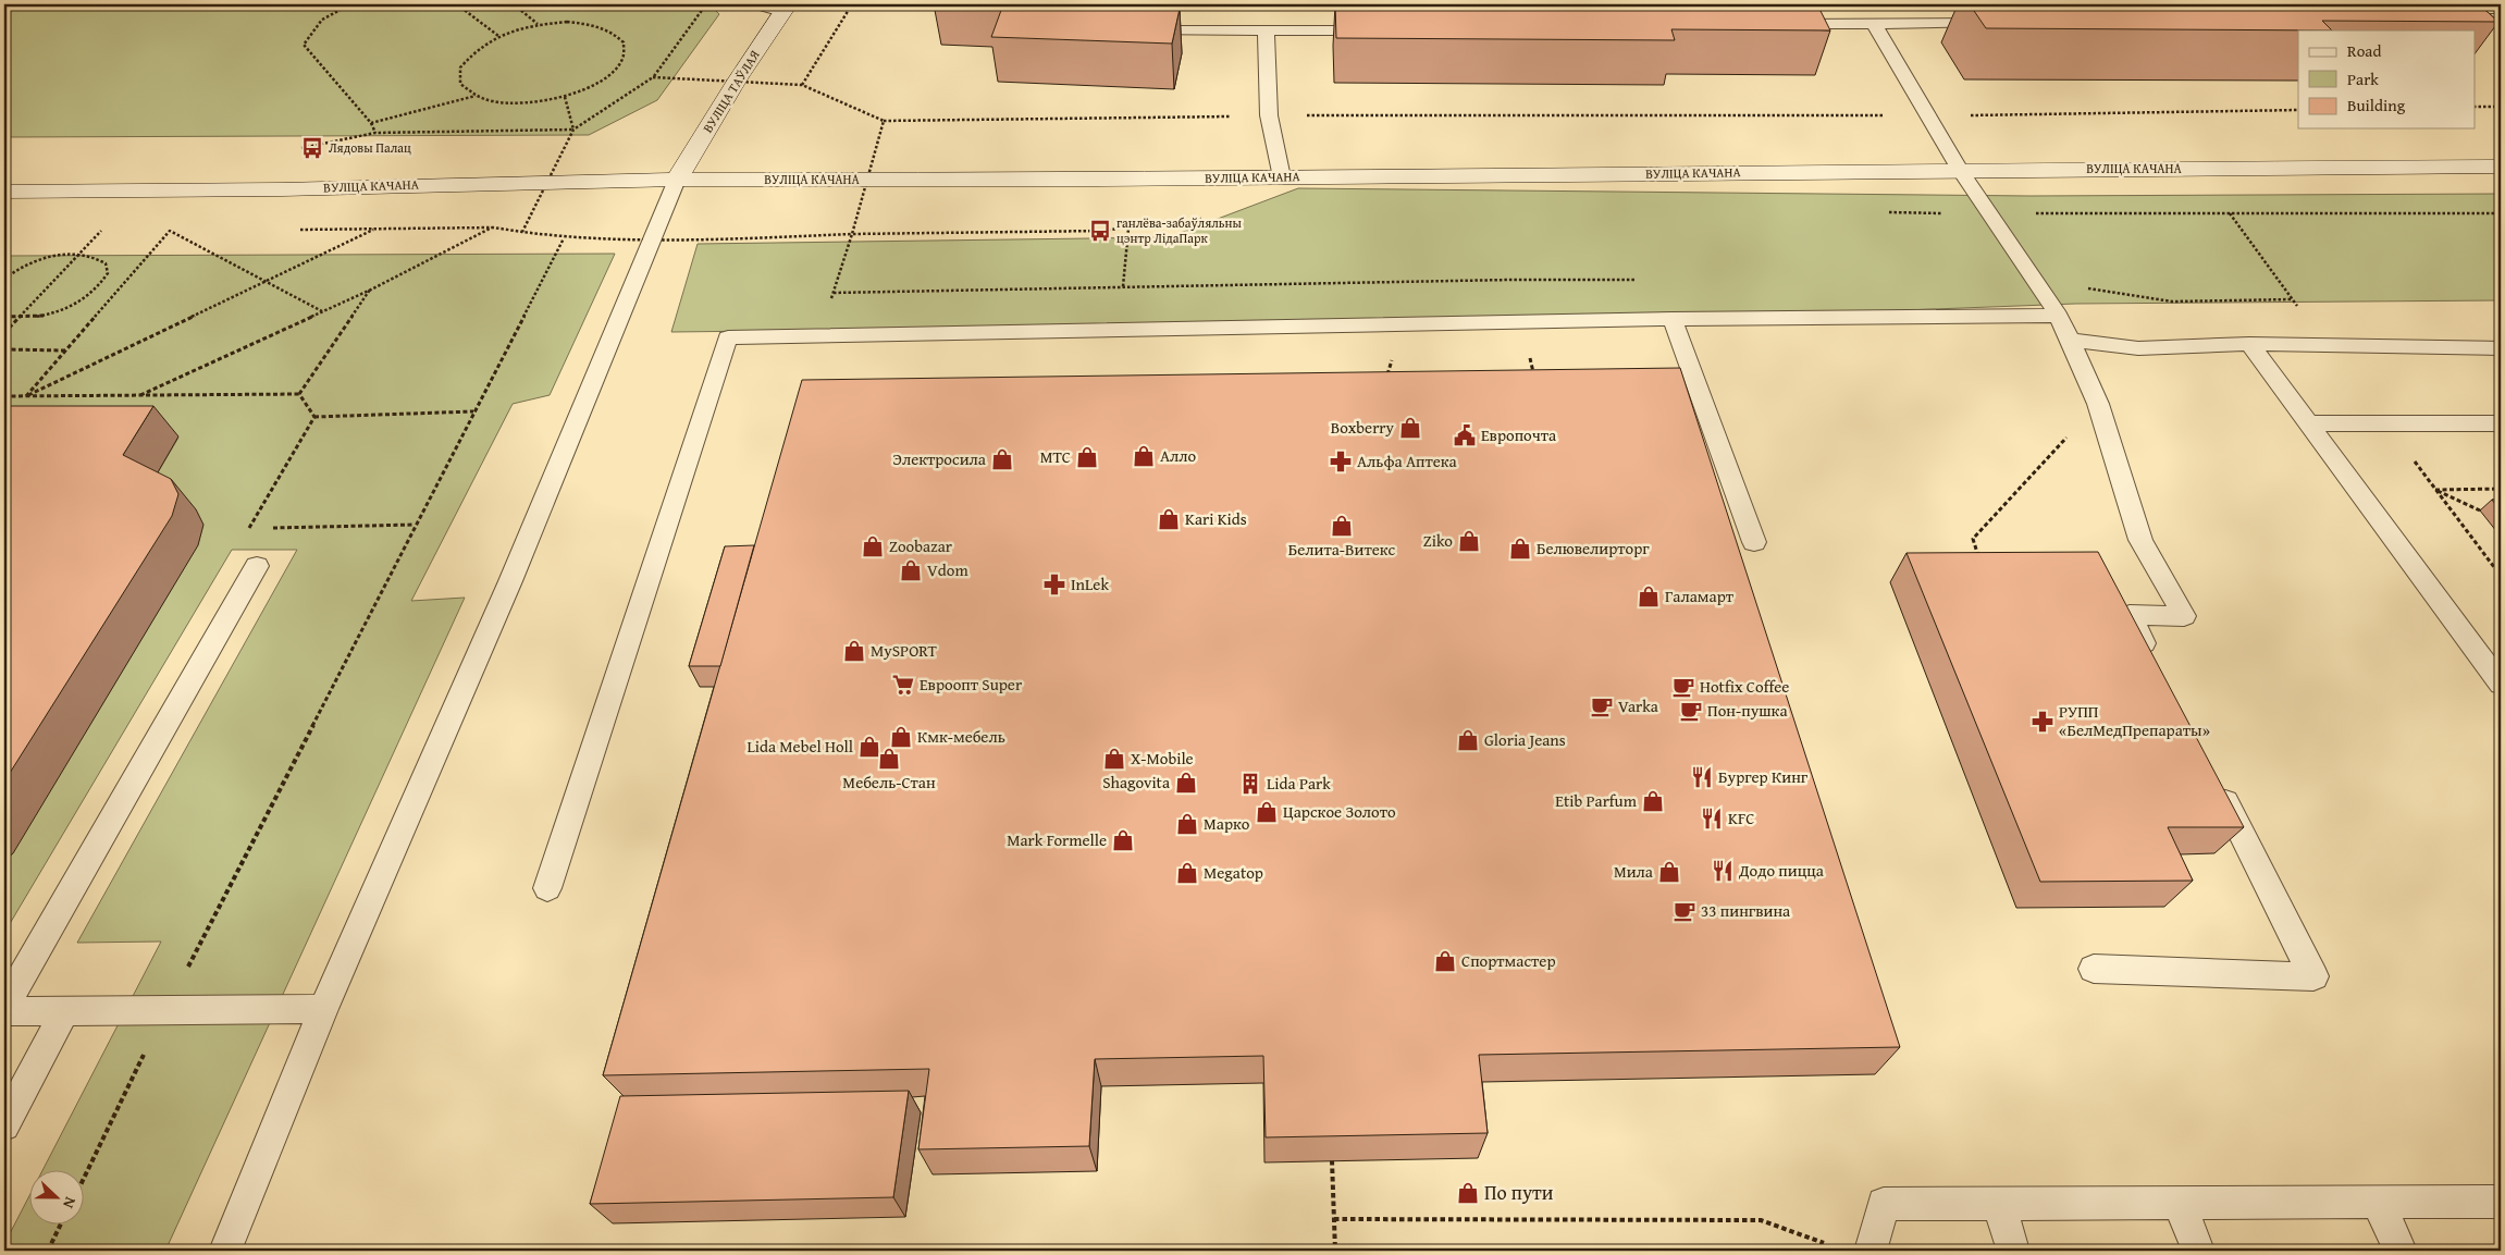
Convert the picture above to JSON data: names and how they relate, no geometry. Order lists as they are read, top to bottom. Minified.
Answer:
{"streets":{"main road":["ВУЛІЦА ТАЎЛАЯ","ВУЛІЦА КАЧАНА"]},"crossings":[["ВУЛІЦА ТАЎЛАЯ","ВУЛІЦА КАЧАНА"]],"places":{"bus stop":["Лядовы Палац","ганлёва-забаўляльны цэнтр ЛідаПарк"],"shop":["Boxberry","Алло","МТС","Электросила","Kari Kids","Белита-Витекс","Ziko","Zoobazar","Белювелирторг","Vdom","Галамарт","MySPORT","Кмк-мебель","Gloria Jeans","Lida Mebel Holl","Мебель-Стан","X-Mobile","Shagovita","Etib Parfum","Царское Золото","Марко","Mark Formelle","Мила","Megatop","Спортмастер","По пути"],"public building":["Европочта"],"pharmacy":["Альфа Аптека","InLek","РУПП «БелМедПрепараты»"],"supermarket":["Евроопт Super"],"cafe":["Hotfix Coffee","Varka","Пон-пушка","33 пингвина"],"restaurant":["Бургер Кинг","KFC","Додо пицца"],"building":["Lida Park"]},"legend":["Road","Park","Building"],"north":"right"}
